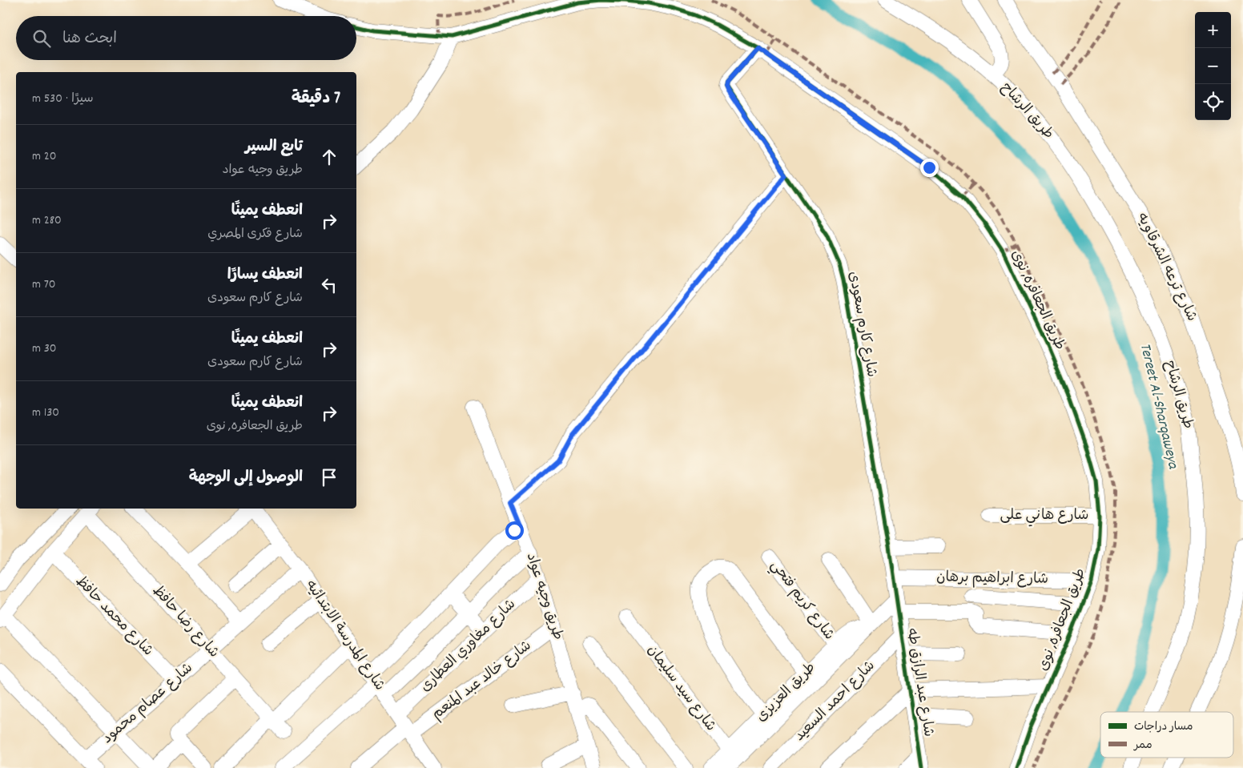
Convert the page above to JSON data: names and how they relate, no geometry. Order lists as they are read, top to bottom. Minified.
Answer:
{"streets":{"street":["طريق الرشاح","شارع ترعه الشرقاويه","طريق الجعافره, نوى","شارع كارم سعودى","شارع هاني على","شارع ابراهيم برهان","طريق وجيه عواد","شارع كريم فتحي","شارع محمد حافظ","شارع رضا حافظ","شارع المدرسة الابتدائيه","شارع مغاوري العطارى","شارع خالد عبد المنعم","شارع عبد الرازق طه","شارع سيد سليمان","طريق العزيزى","شارع احمد السعيد","شارع عصام محمود"]},"crossings":[["طريق الجعافره, نوى","شارع كارم سعودى"],["طريق الجعافره, نوى","شارع هاني على"],["طريق الجعافره, نوى","شارع ابراهيم برهان"],["شارع كارم سعودى","شارع ابراهيم برهان"],["شارع كارم سعودى","شارع عبد الرازق طه"],["شارع كارم سعودى","طريق العزيزى"],["طريق وجيه عواد","شارع مغاوري العطارى"],["طريق وجيه عواد","شارع خالد عبد المنعم"],["شارع كريم فتحي","طريق العزيزى"],["شارع محمد حافظ","شارع عصام محمود"],["شارع رضا حافظ","شارع عصام محمود"],["شارع المدرسة الابتدائيه","شارع مغاوري العطارى"],["شارع المدرسة الابتدائيه","شارع خالد عبد المنعم"],["شارع المدرسة الابتدائيه","شارع عصام محمود"],["شارع عبد الرازق طه","طريق العزيزى"],["شارع عبد الرازق طه","شارع احمد السعيد"],["شارع سيد سليمان","طريق العزيزى"]],"water":["Tereet Al-Sharqaweya"],"legend":["مسار دراجات","ممر"],"page":{"map_buttons":["+","−"],"search":"ابحث هنا","heading":["7 دقيقة","سيرًا · 530 m"],"list":[["تابع السير","طريق وجيه عواد","20 m"],["انعطف يمينًا","شارع فكرى المصري","280 m"],["انعطف يسارًا","شارع كارم سعودى","70 m"],["انعطف يمينًا","شارع كارم سعودى","30 m"],["انعطف يمينًا","طريق الجعافره, نوى","130 m"],"الوصول إلى الوجهة"]}}
